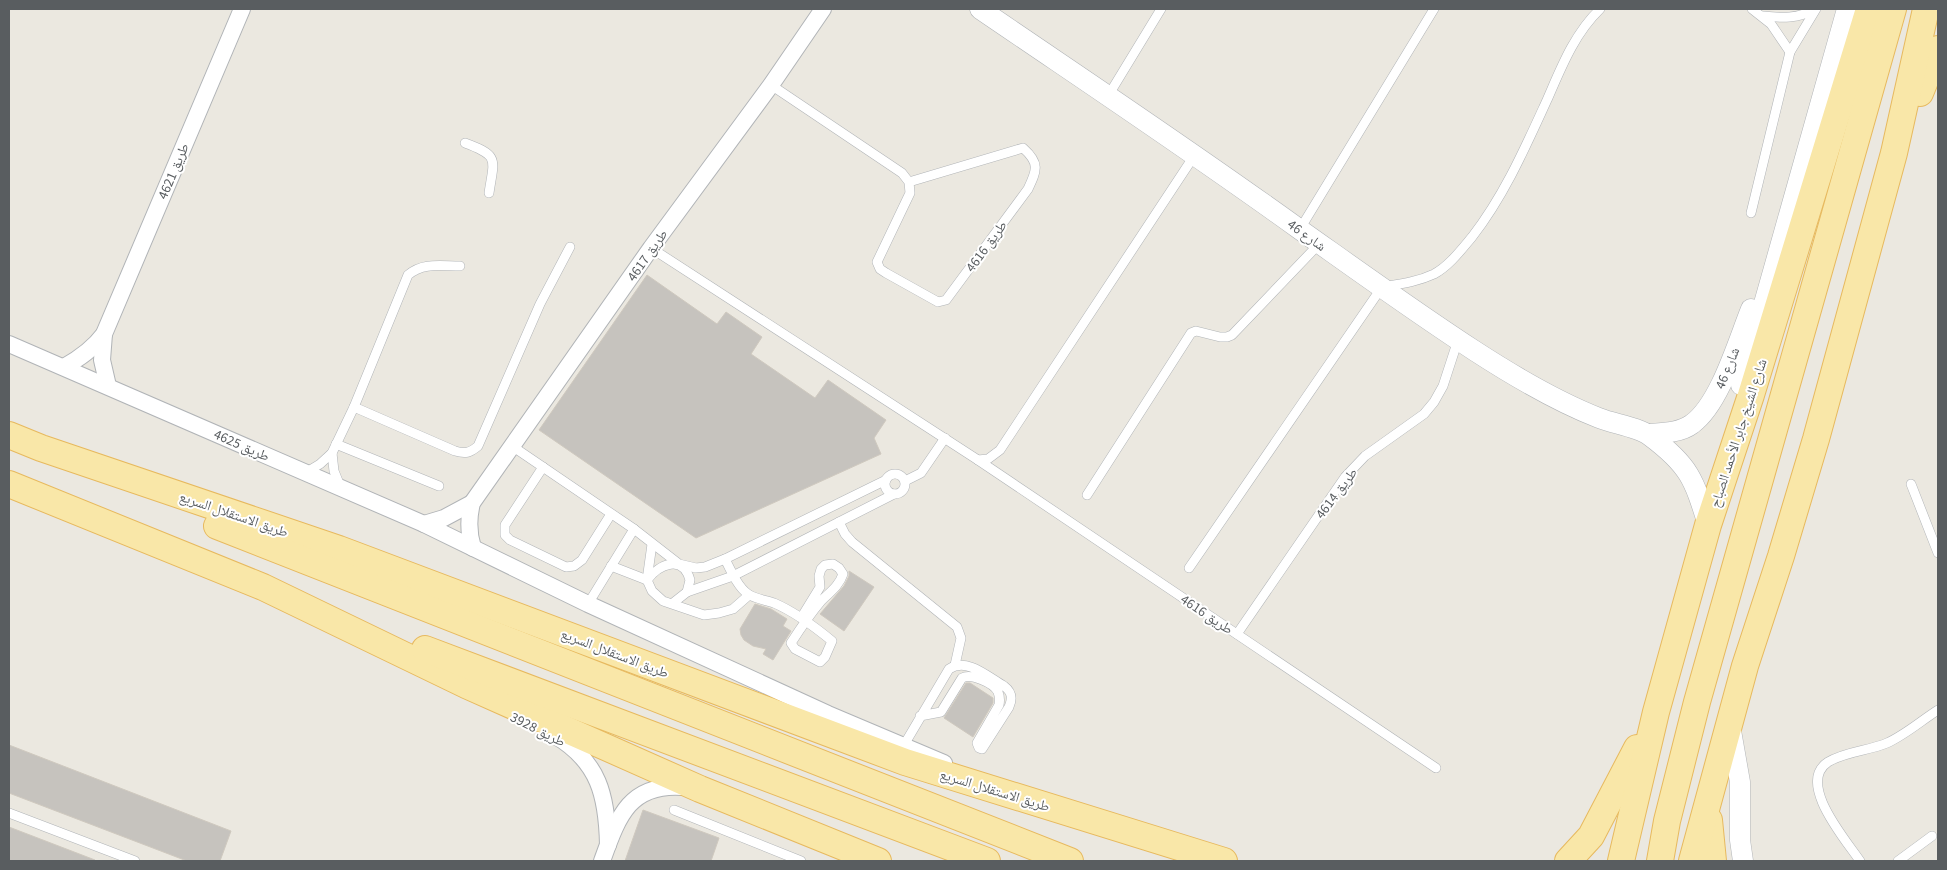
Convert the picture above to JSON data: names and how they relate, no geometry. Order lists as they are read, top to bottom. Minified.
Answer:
{"streets":{"main road":["شارع الشيخ جابر الأحمد الصباح","طريق الاستقلال السريع"],"street":["طريق 4621","شارع 46","طريق 4617","طريق 4625","طريق 3928"],"lane":["طريق 4616","طريق 4614"]},"crossings":[["طريق 4621","طريق 4625"],["شارع 46","شارع الشيخ جابر الأحمد الصباح"],["شارع 46","طريق 4614"],["طريق 4616","طريق 4617"],["طريق 4616","طريق 4614"],["طريق 4617","طريق 4625"],["طريق 4625","طريق الاستقلال السريع"]]}
